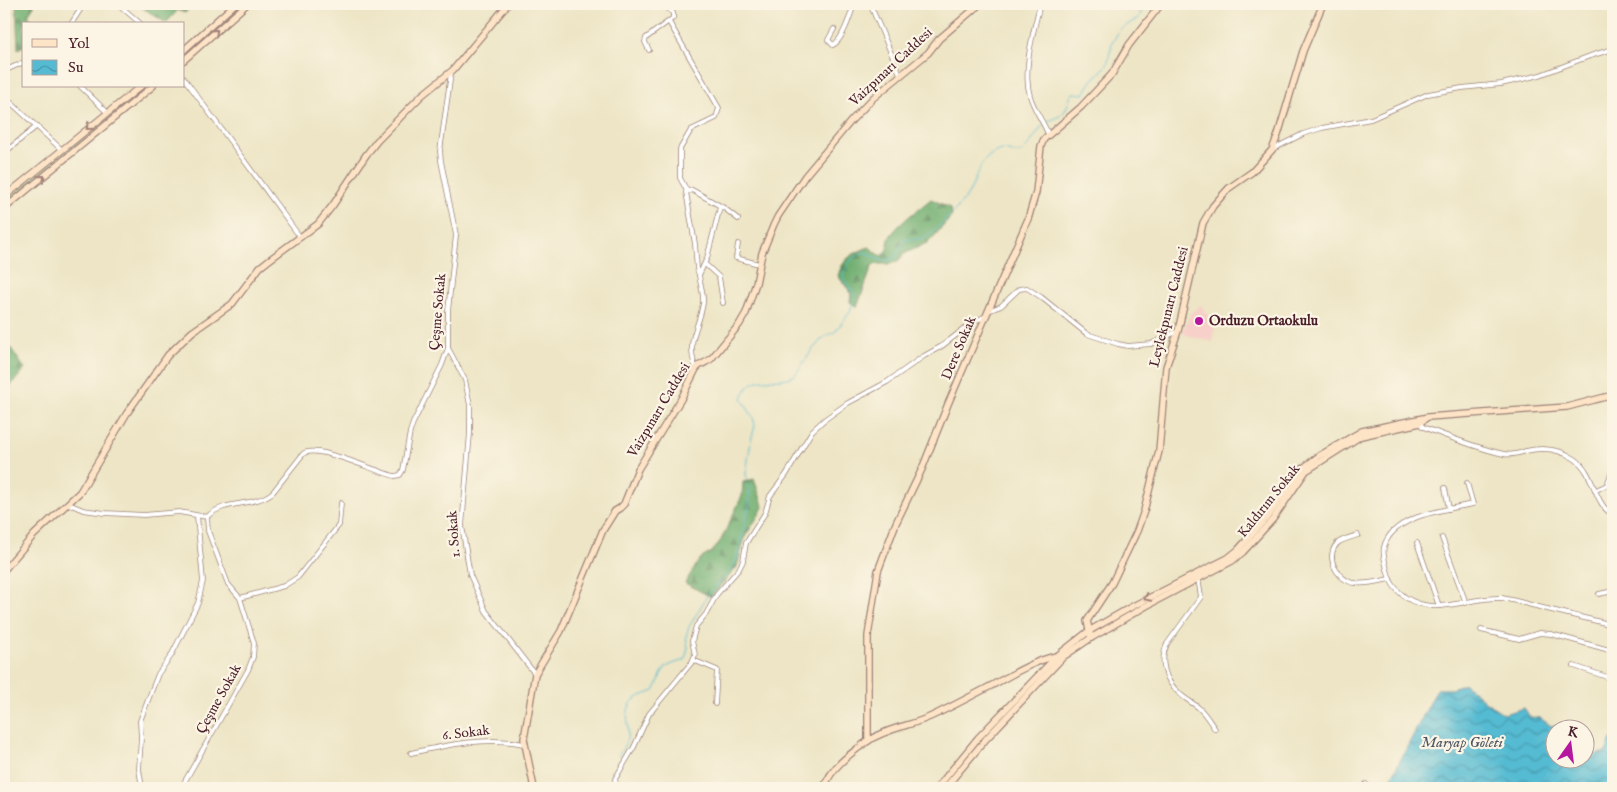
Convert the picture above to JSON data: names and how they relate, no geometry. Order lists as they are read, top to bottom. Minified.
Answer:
{"streets":{"street":["Vaizpınarı Caddesi","Leylekpınarı Caddesi","Çeşme Sokak","Dere Sokak","Kaldırım Sokak","1. Sokak","6. Sokak"]},"crossings":[["Vaizpınarı Caddesi","1. Sokak"],["Vaizpınarı Caddesi","6. Sokak"],["Leylekpınarı Caddesi","Kaldırım Sokak"],["Çeşme Sokak","1. Sokak"],["Dere Sokak","Kaldırım Sokak"]],"water":["Maryap Göleti"],"places":["Orduzu Ortaokulu"],"legend":["Yol","Su"],"north":"top"}
